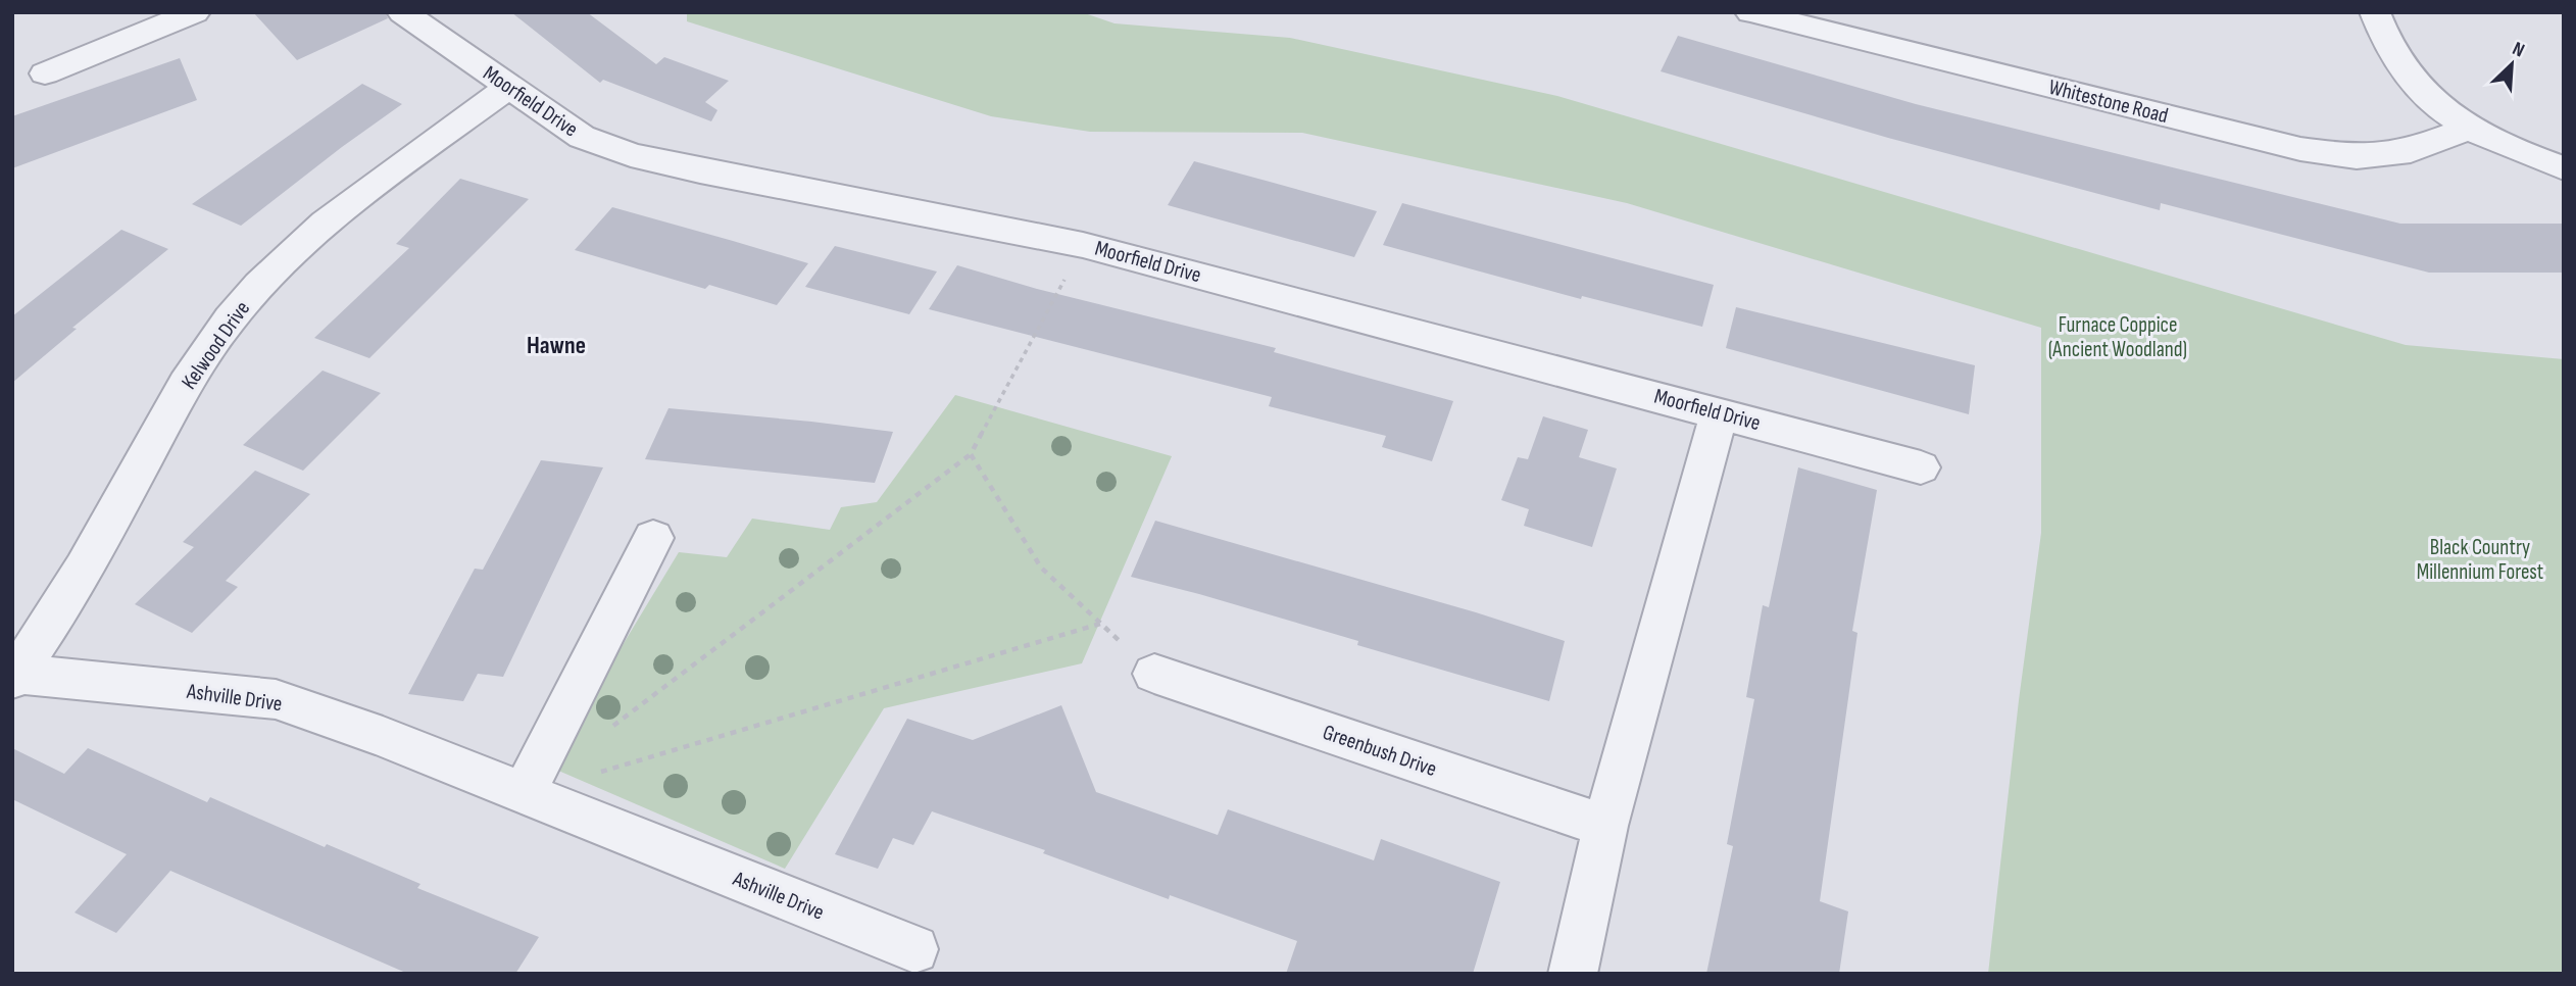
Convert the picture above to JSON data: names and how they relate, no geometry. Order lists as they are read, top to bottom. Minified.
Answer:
{"streets":{"street":["Moorfield Drive","Whitestone Road","Kelwood Drive","Ashville Drive","Greenbush Drive"]},"crossings":[["Moorfield Drive","Kelwood Drive"],["Kelwood Drive","Ashville Drive"]],"districts":["Hawne"],"parks":["Furnace Coppice (Ancient Woodland)","Black Country Millennium Forest"],"north":"top right"}
